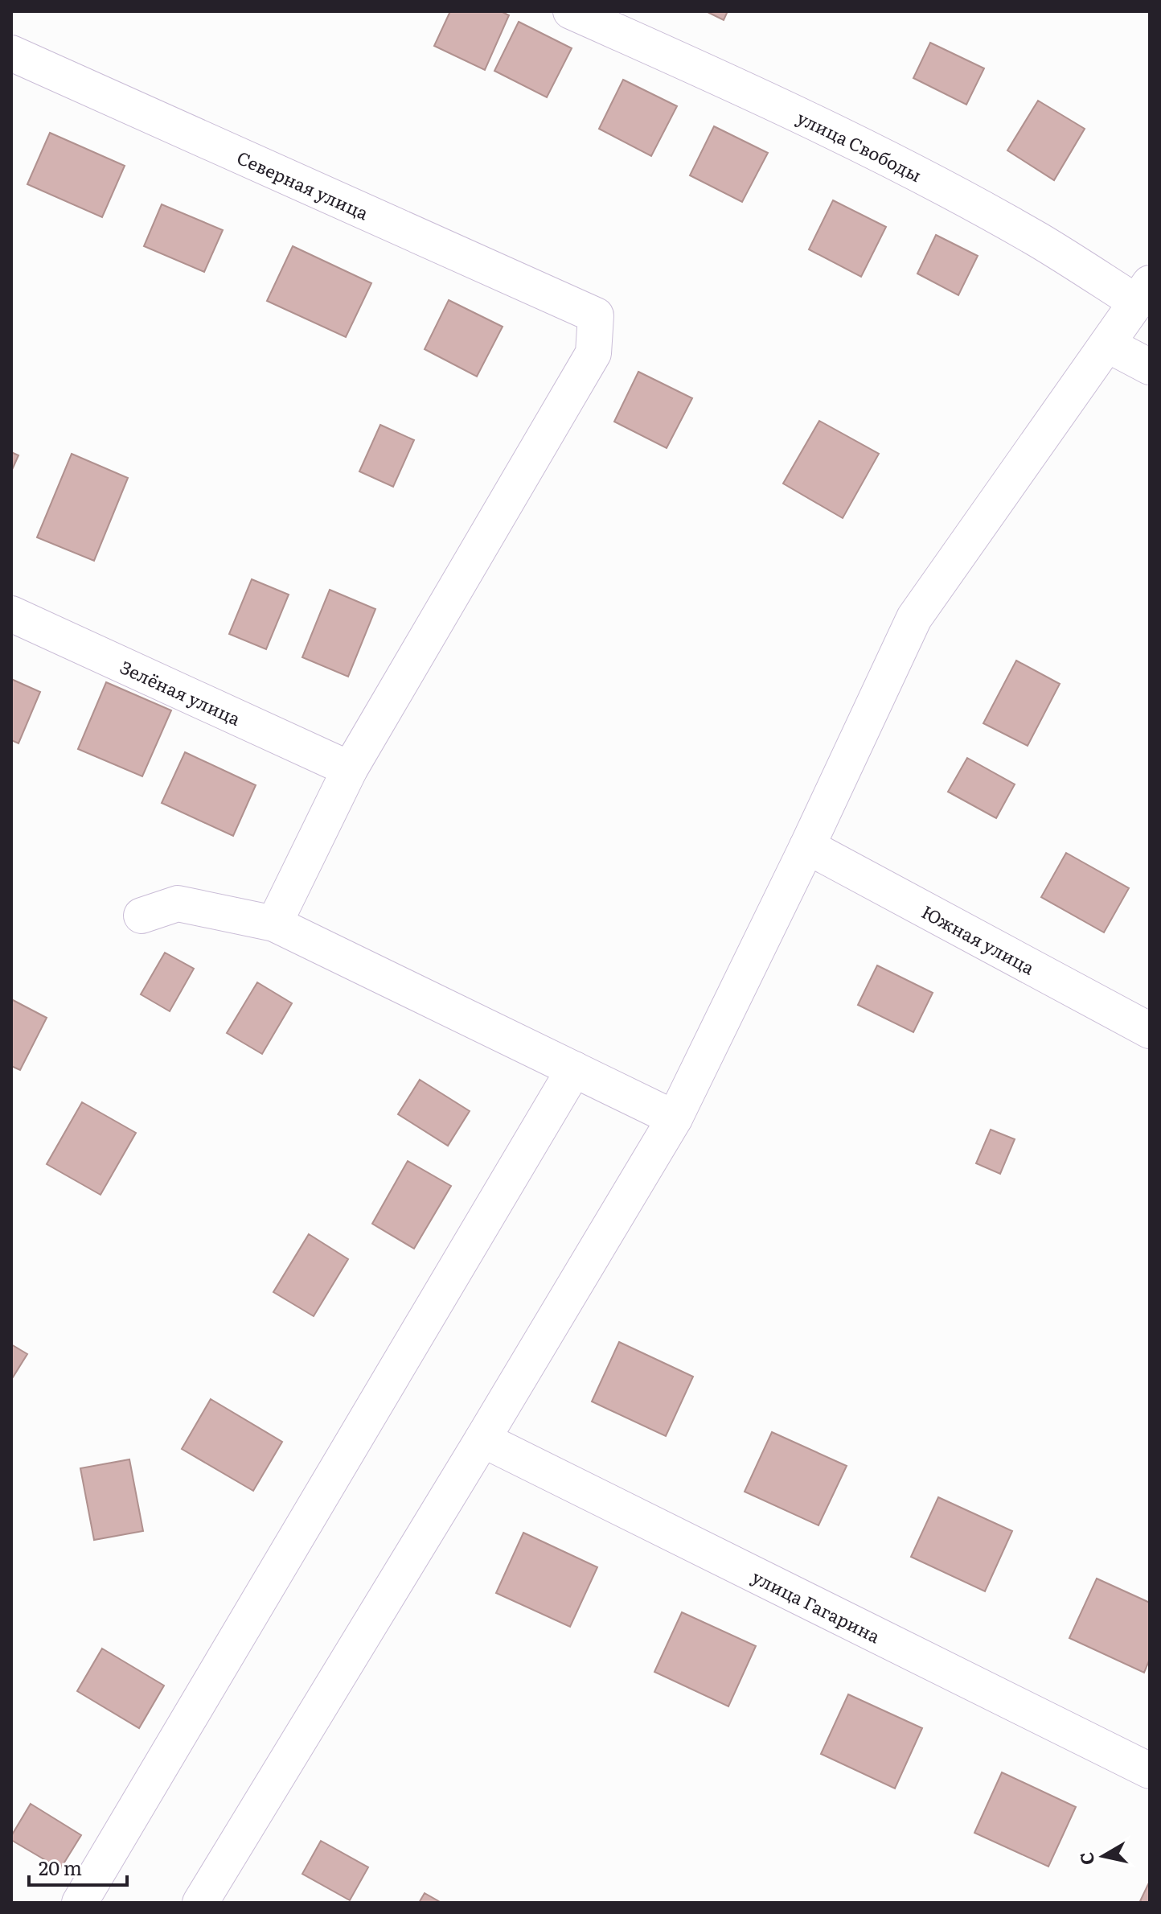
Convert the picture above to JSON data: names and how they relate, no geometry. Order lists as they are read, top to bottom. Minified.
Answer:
{"streets":{"street":["улица Свободы","Северная улица","Зелёная улица","Южная улица","улица Гагарина"]},"crossings":[["Северная улица","Зелёная улица"]],"scale_bar":"20 m","north":"left"}
